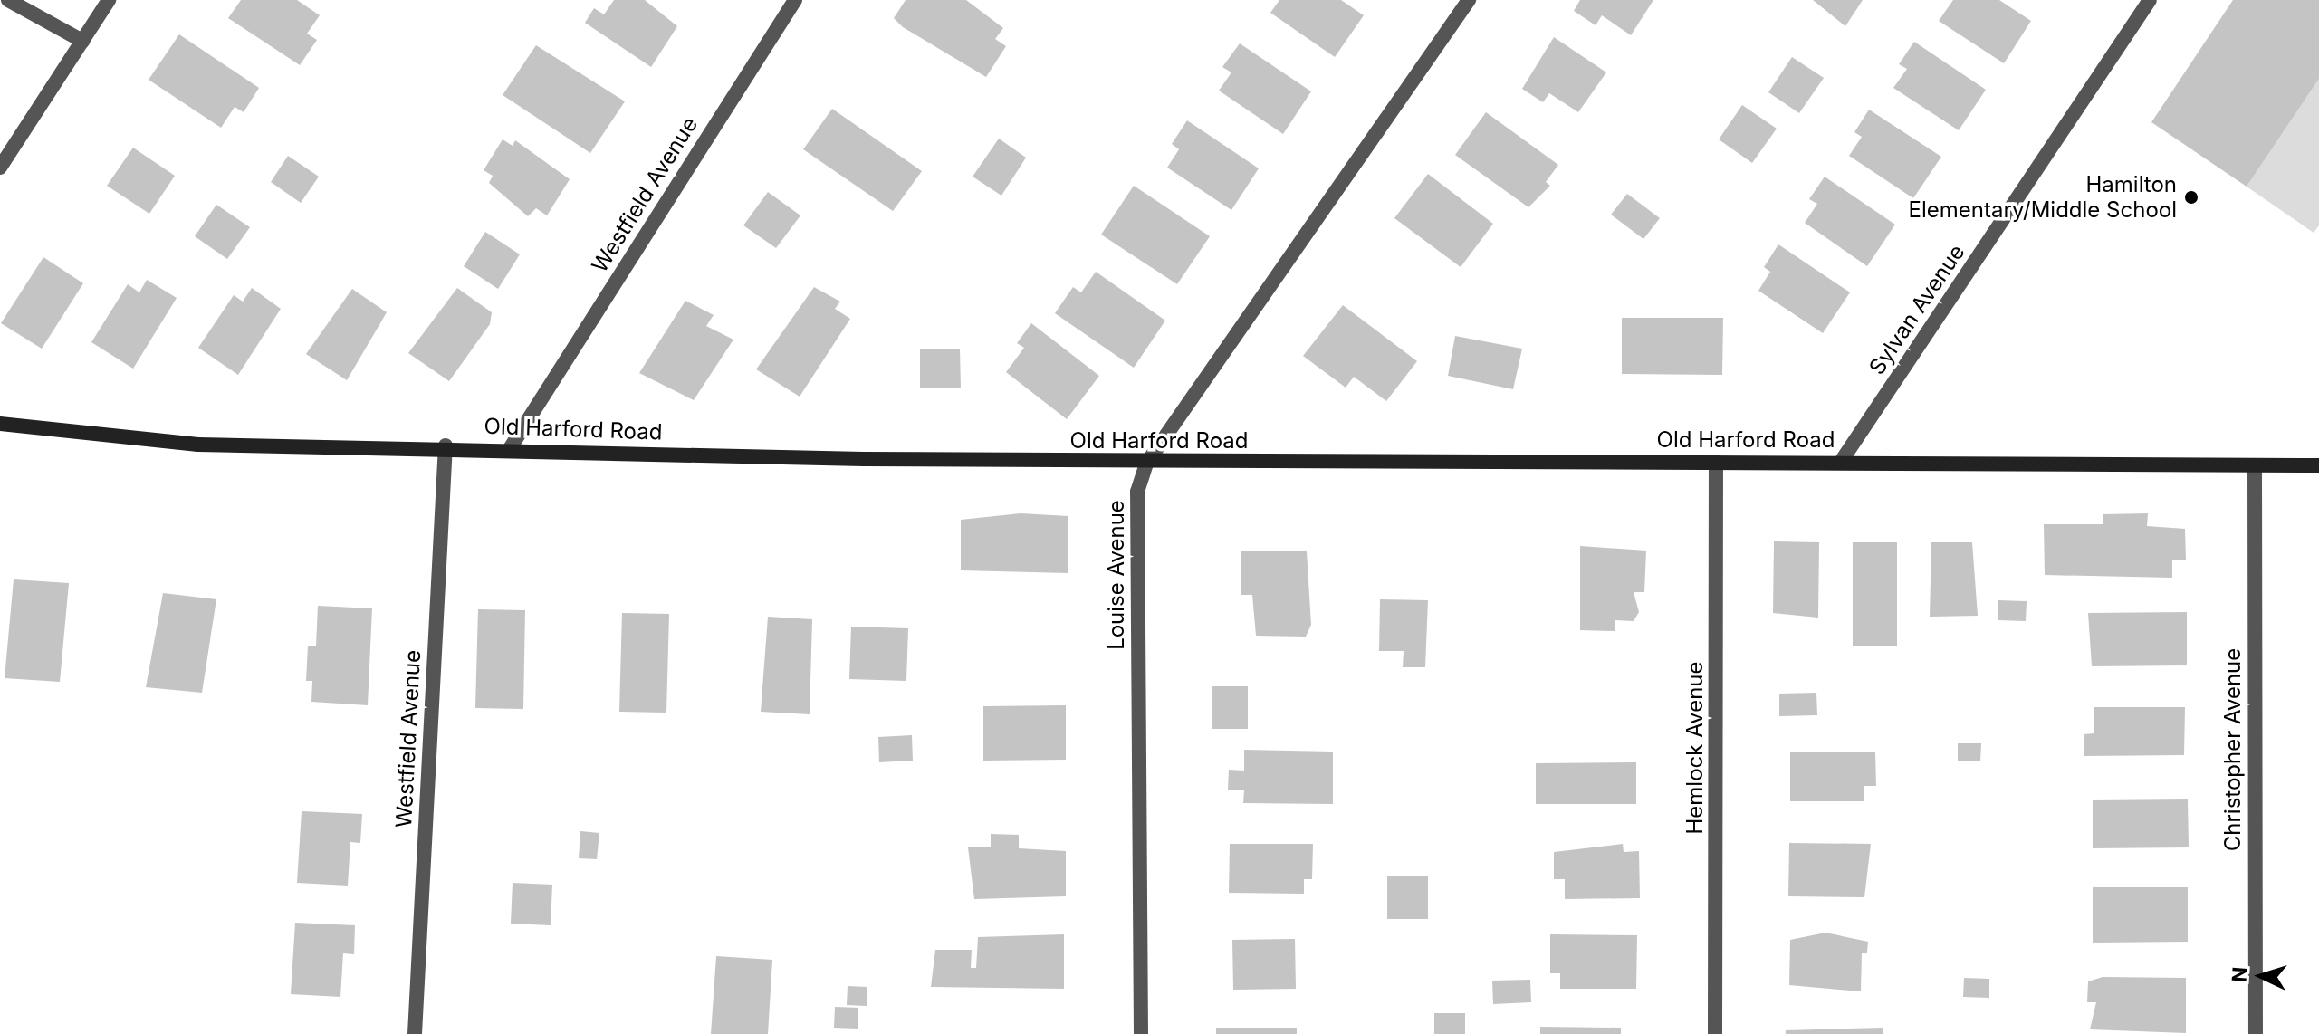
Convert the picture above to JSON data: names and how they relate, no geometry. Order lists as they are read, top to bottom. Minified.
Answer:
{"streets":{"street":["Westfield Avenue","Sylvan Avenue","Old Harford Road","Louise Avenue","Hemlock Avenue","Christopher Avenue"]},"crossings":[["Westfield Avenue","Old Harford Road"],["Sylvan Avenue","Old Harford Road"],["Old Harford Road","Louise Avenue"],["Old Harford Road","Hemlock Avenue"],["Old Harford Road","Christopher Avenue"]],"places":["Hamilton Elementary/Middle School"],"north":"left"}
